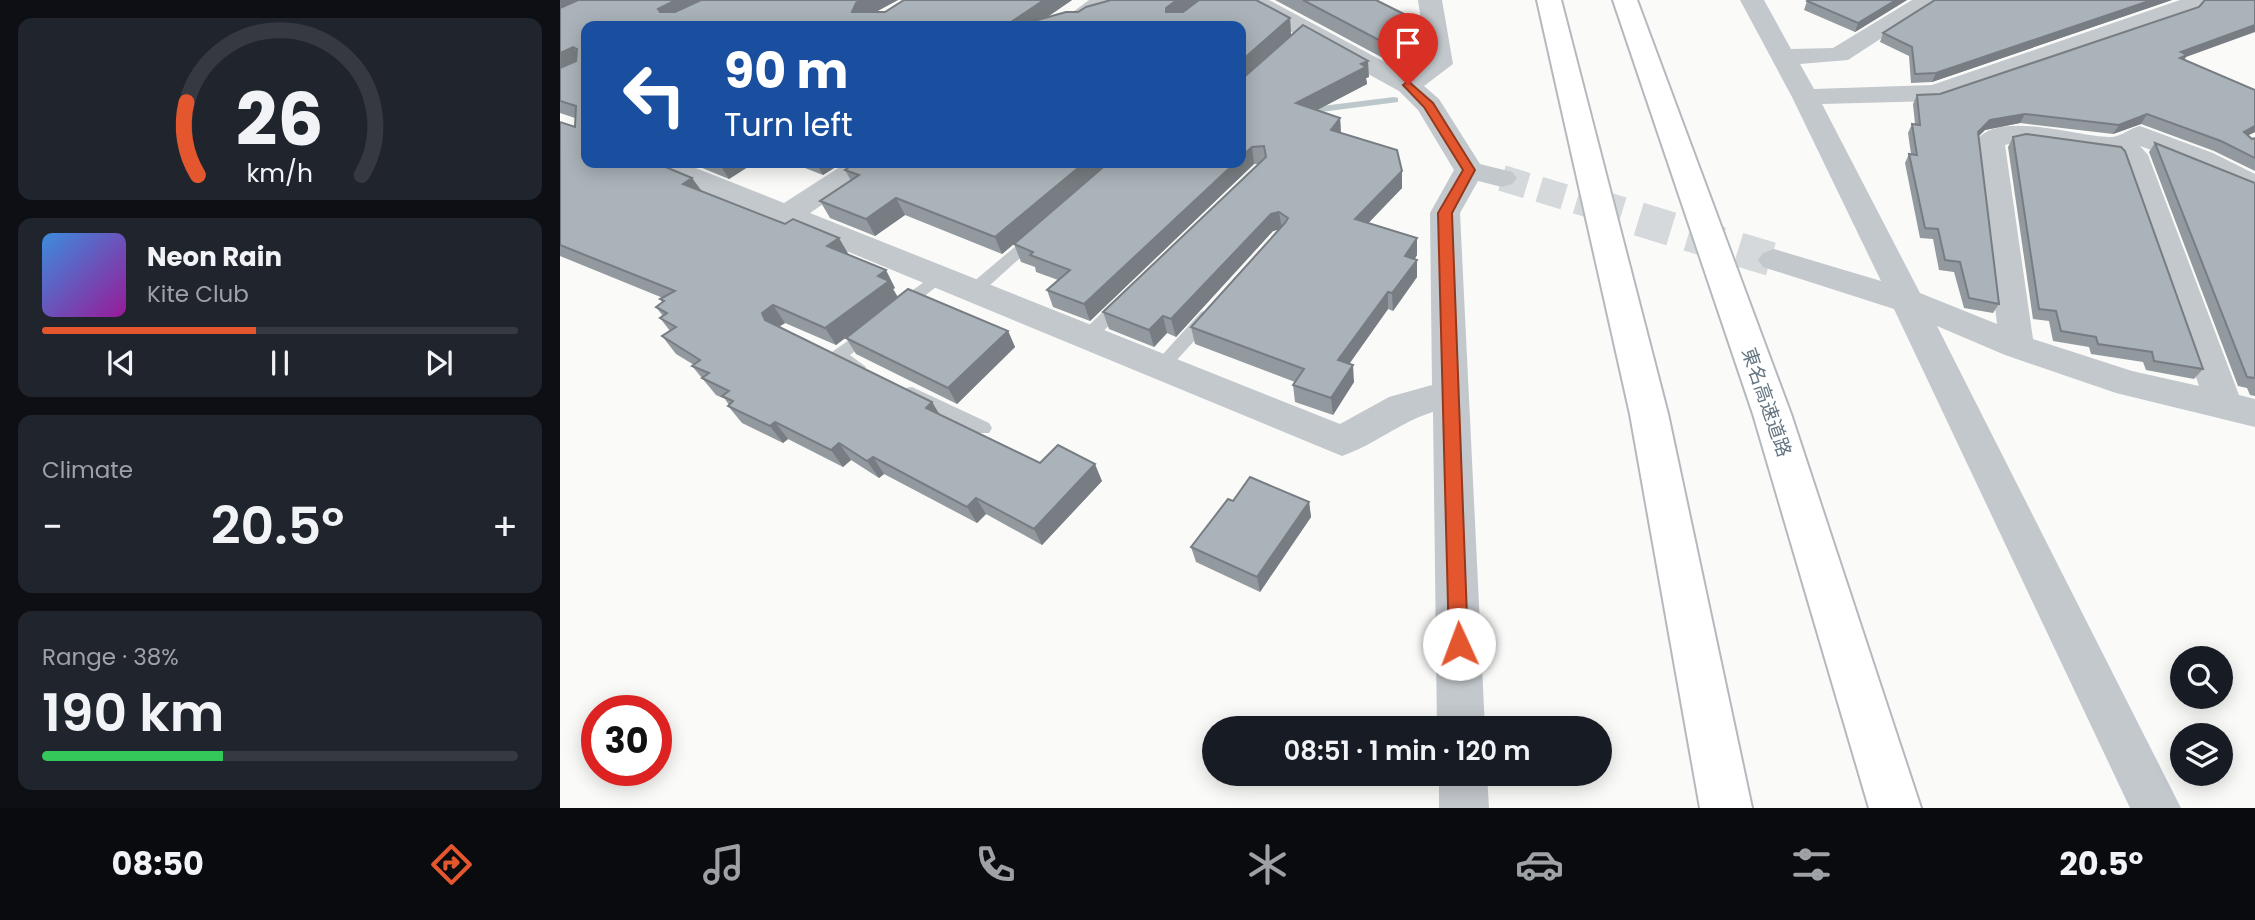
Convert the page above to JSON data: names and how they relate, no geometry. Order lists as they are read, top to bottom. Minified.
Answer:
{"streets":{"highway":["東名高速道路"]},"page":{"turn":["90 m","Turn left"],"song":["Neon Rain","Kite Club"],"tile":["Climate",["Range · 38%","190 km"]],"heat":["−","20.5°","+"],"limit":"30","trip":"08:51 · 1 min · 120 m","tabs":["08:50","20.5°"],"gauge":["26","km/h"]}}
